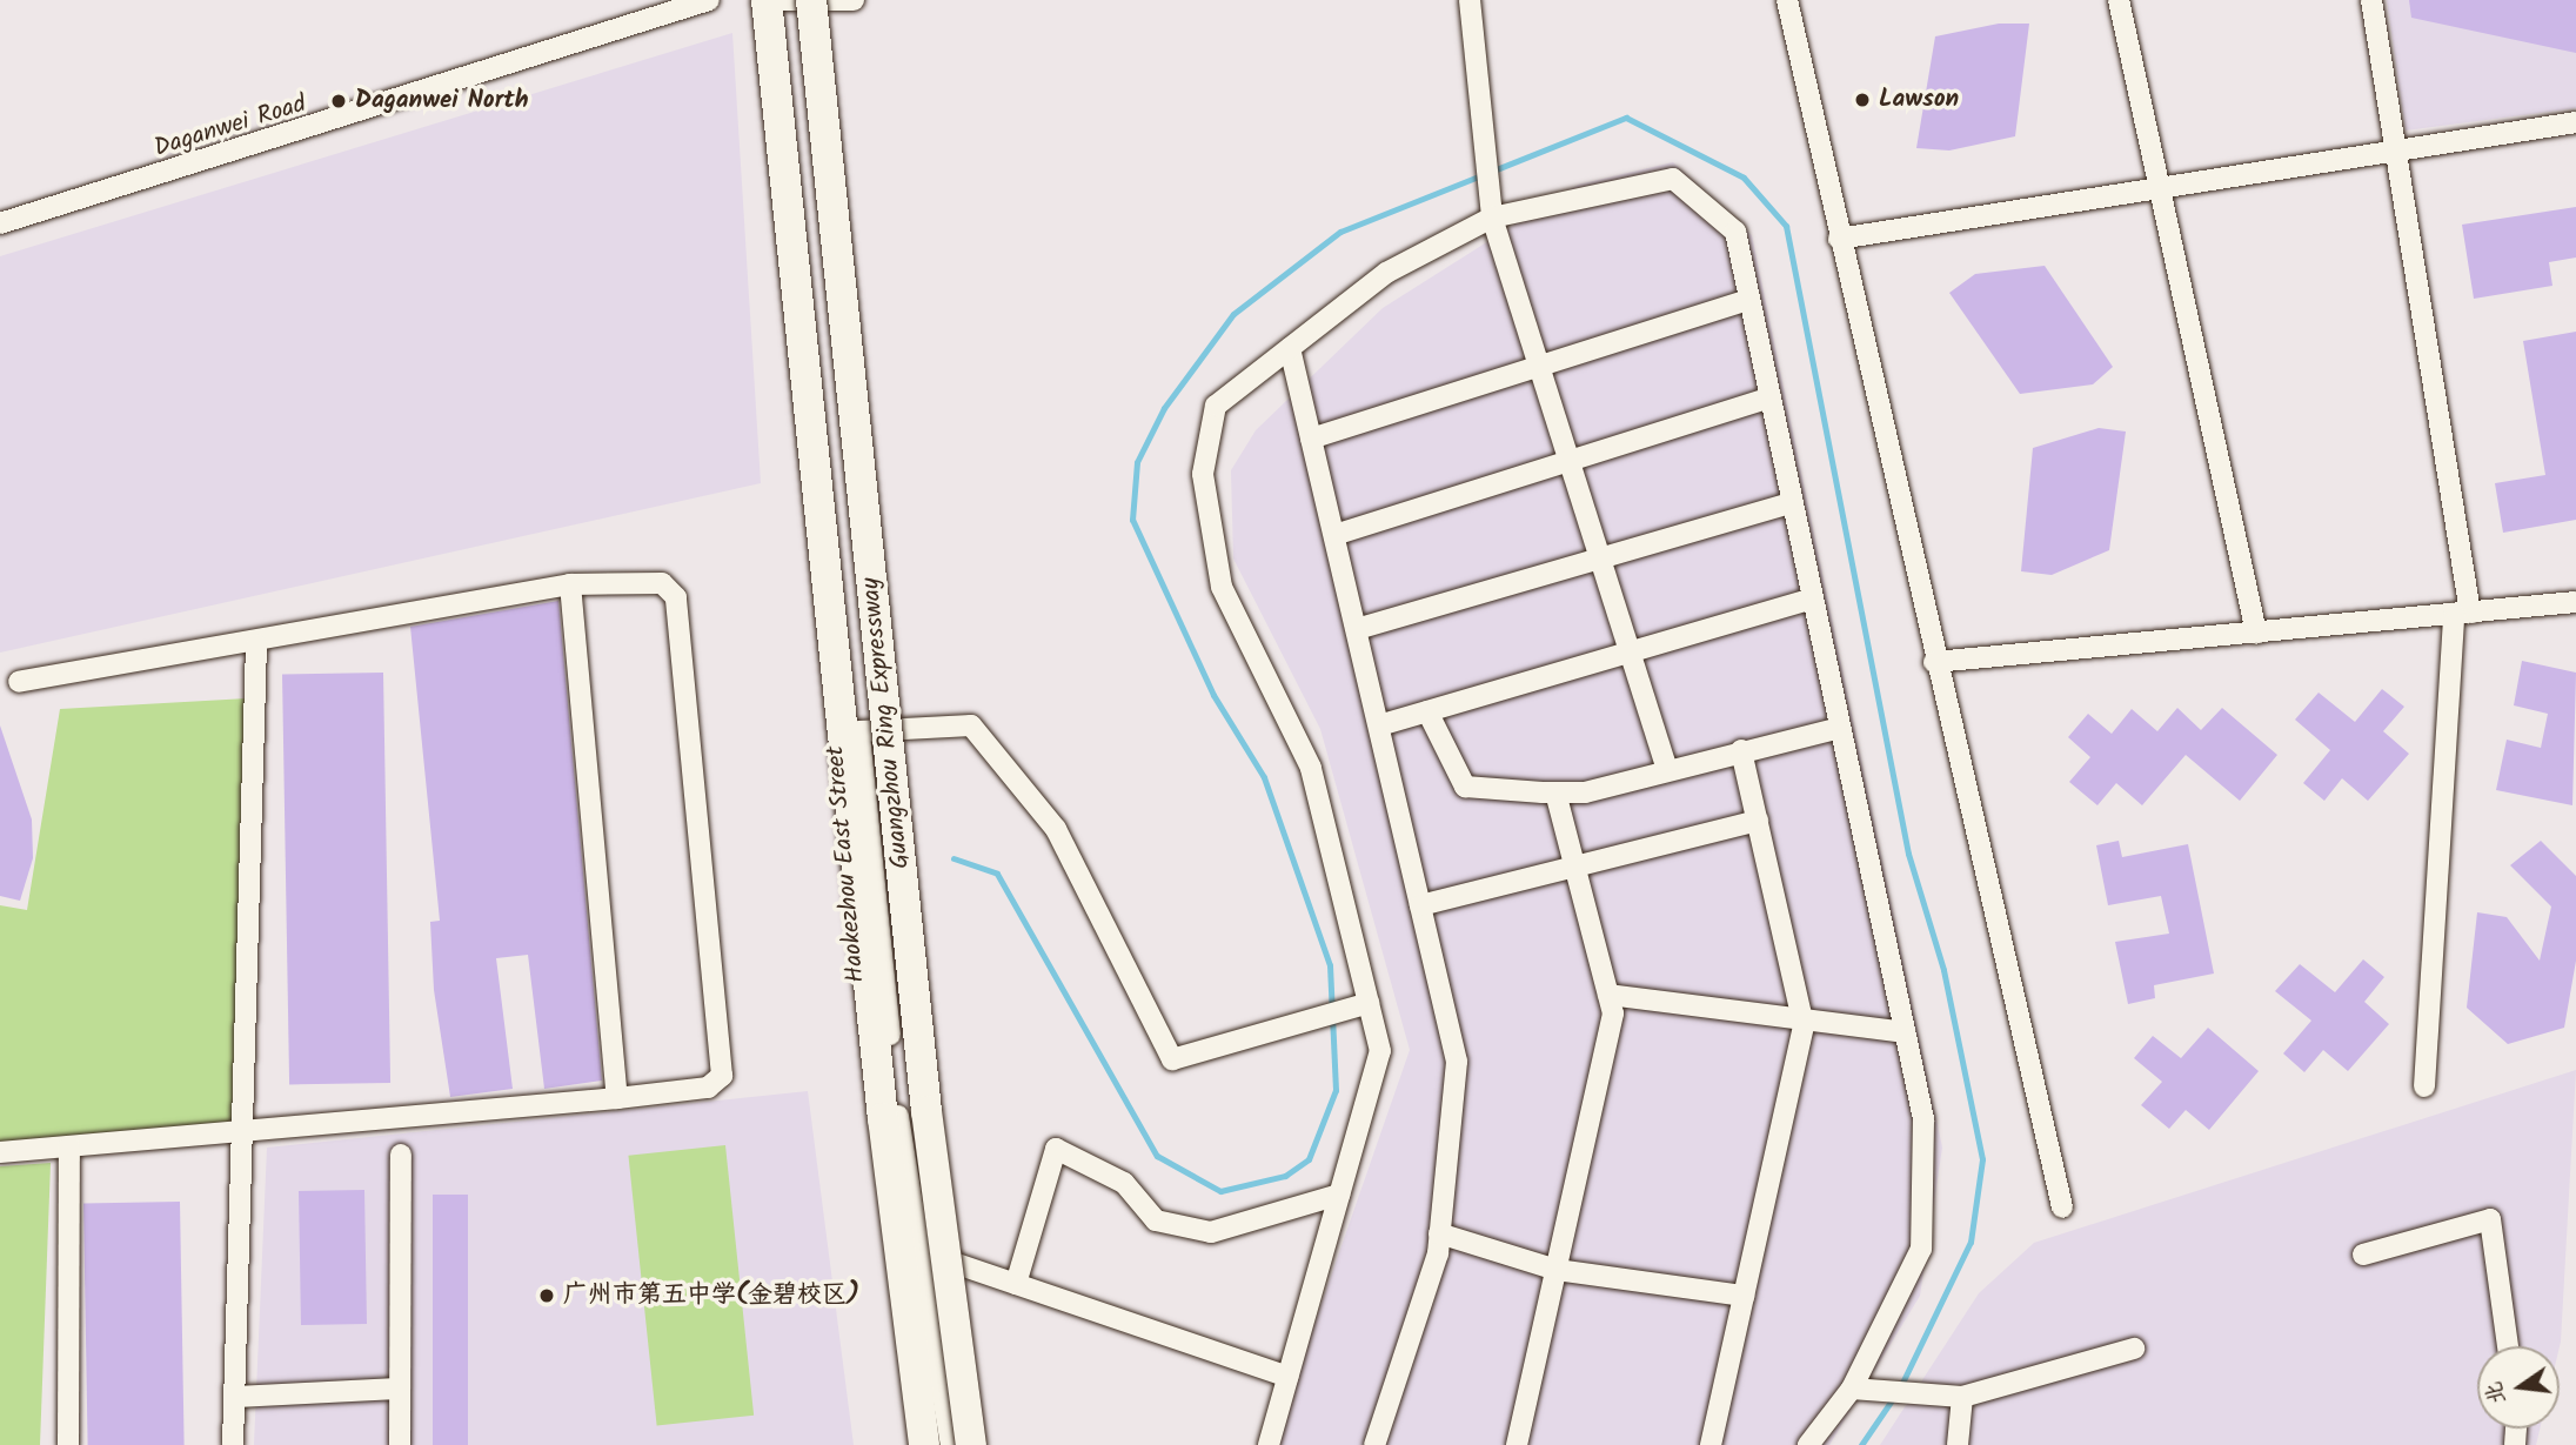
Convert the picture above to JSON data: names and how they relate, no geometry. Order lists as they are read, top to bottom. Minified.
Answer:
{"streets":{"highway":["Guangzhou Ring Expressway"],"street":["Daganwei Road","Haokezhou East Street"]},"places":["Lawson","Daganwei North","广州市第五中学(金碧校区)"],"north":"left"}
